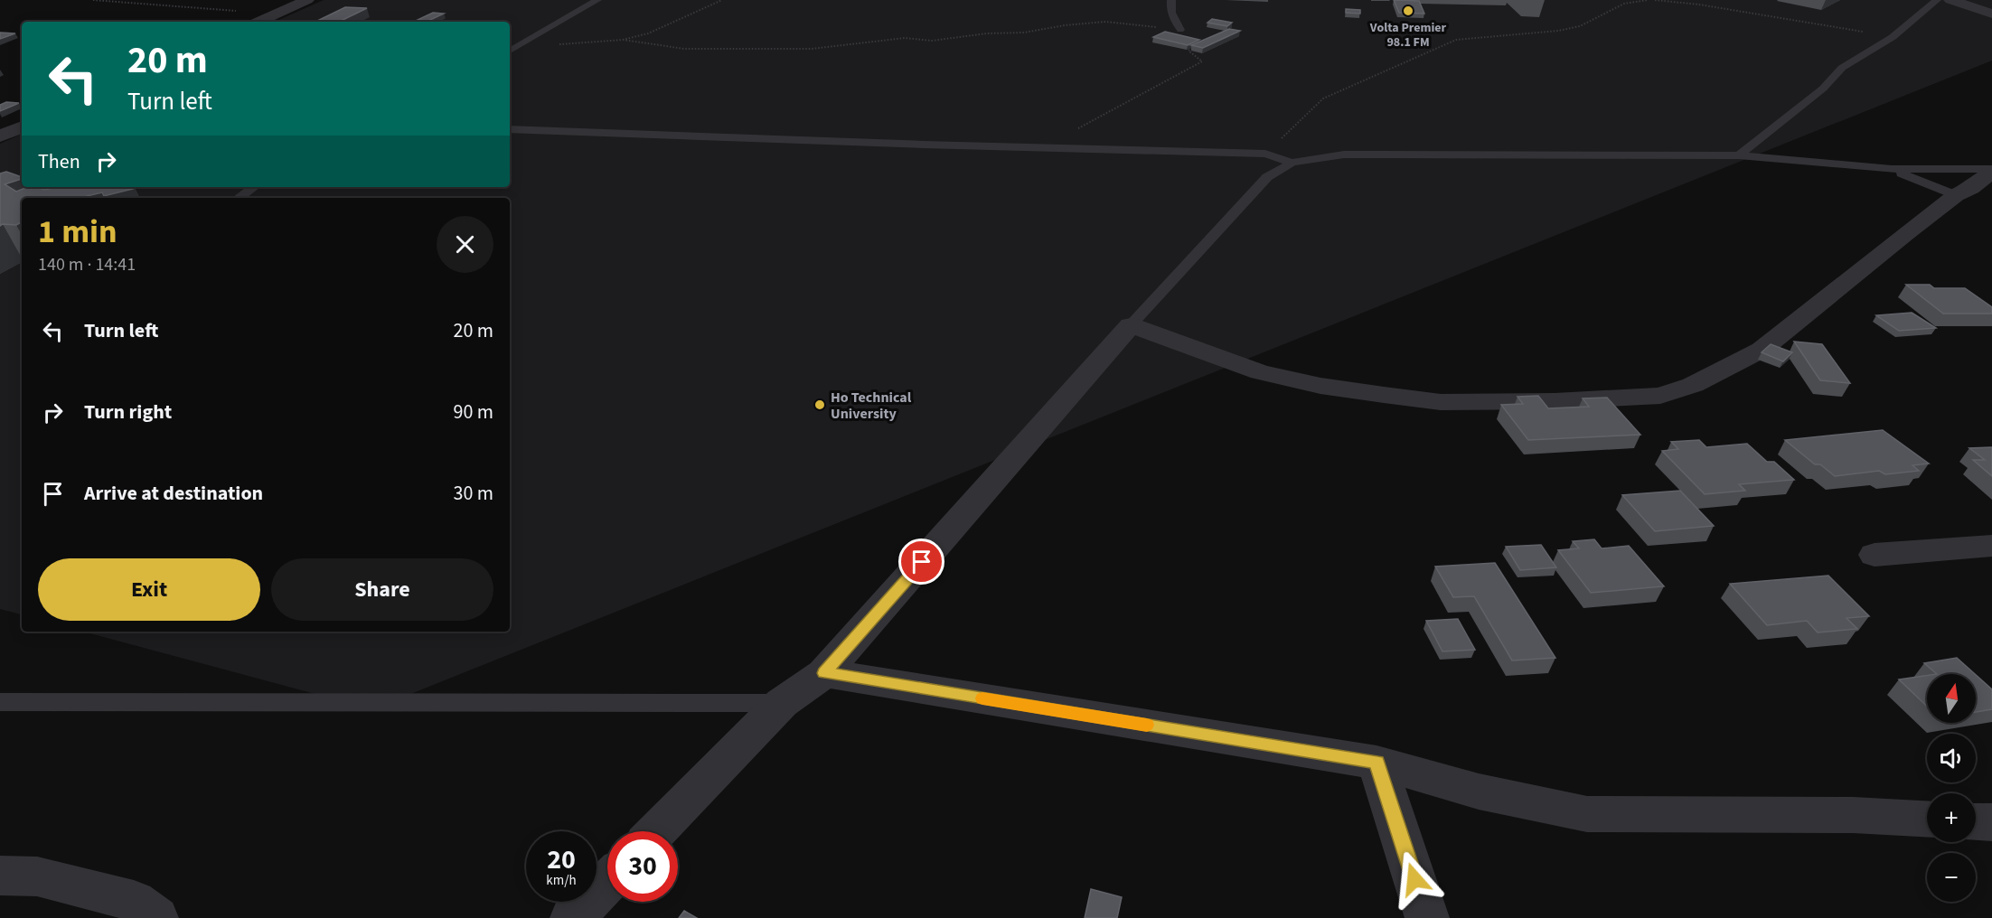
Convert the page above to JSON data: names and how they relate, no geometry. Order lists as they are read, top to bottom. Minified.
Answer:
{"places":["Volta Premier 98.1 FM","Ho Technical University"],"north":"top","page":{"turn":["20 m","Turn left"],"then":"Then","heading":["1 min","140 m · 14:41"],"list":[{"name":"Turn left","value":"20 m"},{"name":"Turn right","value":"90 m"},{"name":"Arrive at destination","value":"30 m"}],"buttons":["Exit","Share"],"map_buttons":["+","−"],"speed":"20 km/h","limit":"30"}}
